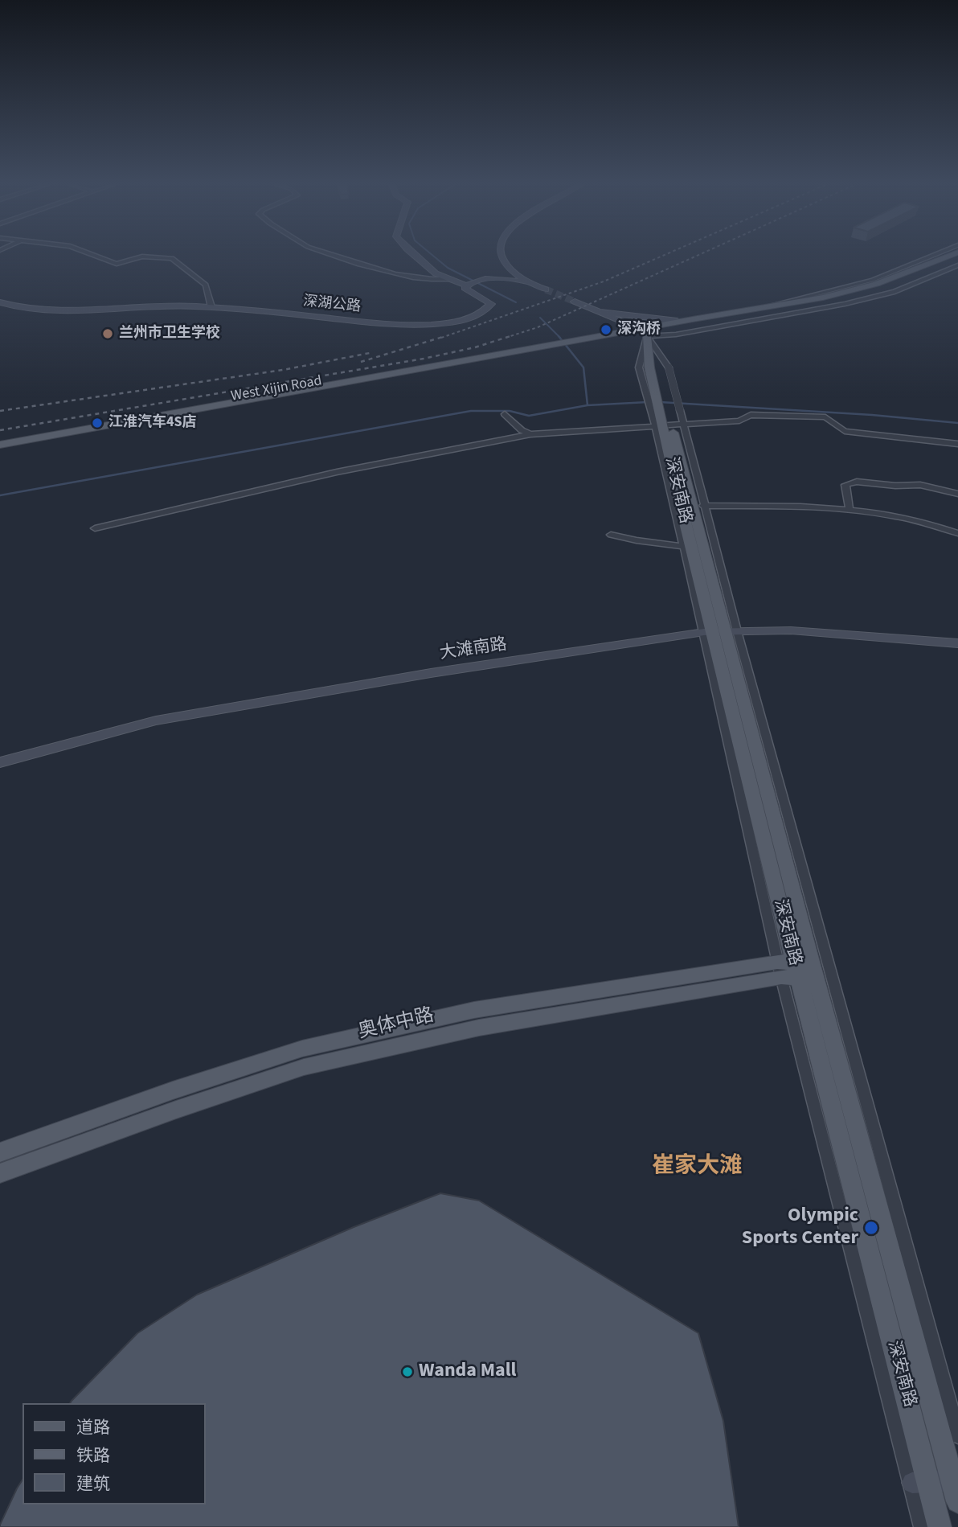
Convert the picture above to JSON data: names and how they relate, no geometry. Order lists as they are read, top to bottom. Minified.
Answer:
{"streets":{"main road":["深湖公路","West Xijin Road","深安南路","大滩南路","奥体中路"]},"crossings":[["深安南路","大滩南路"],["深安南路","奥体中路"]],"districts":["崔家大滩"],"places":["深沟桥","兰州市卫生学校","江淮汽车4S店","Olympic Sports Center","Wanda Mall"],"legend":["道路","铁路","建筑"]}
